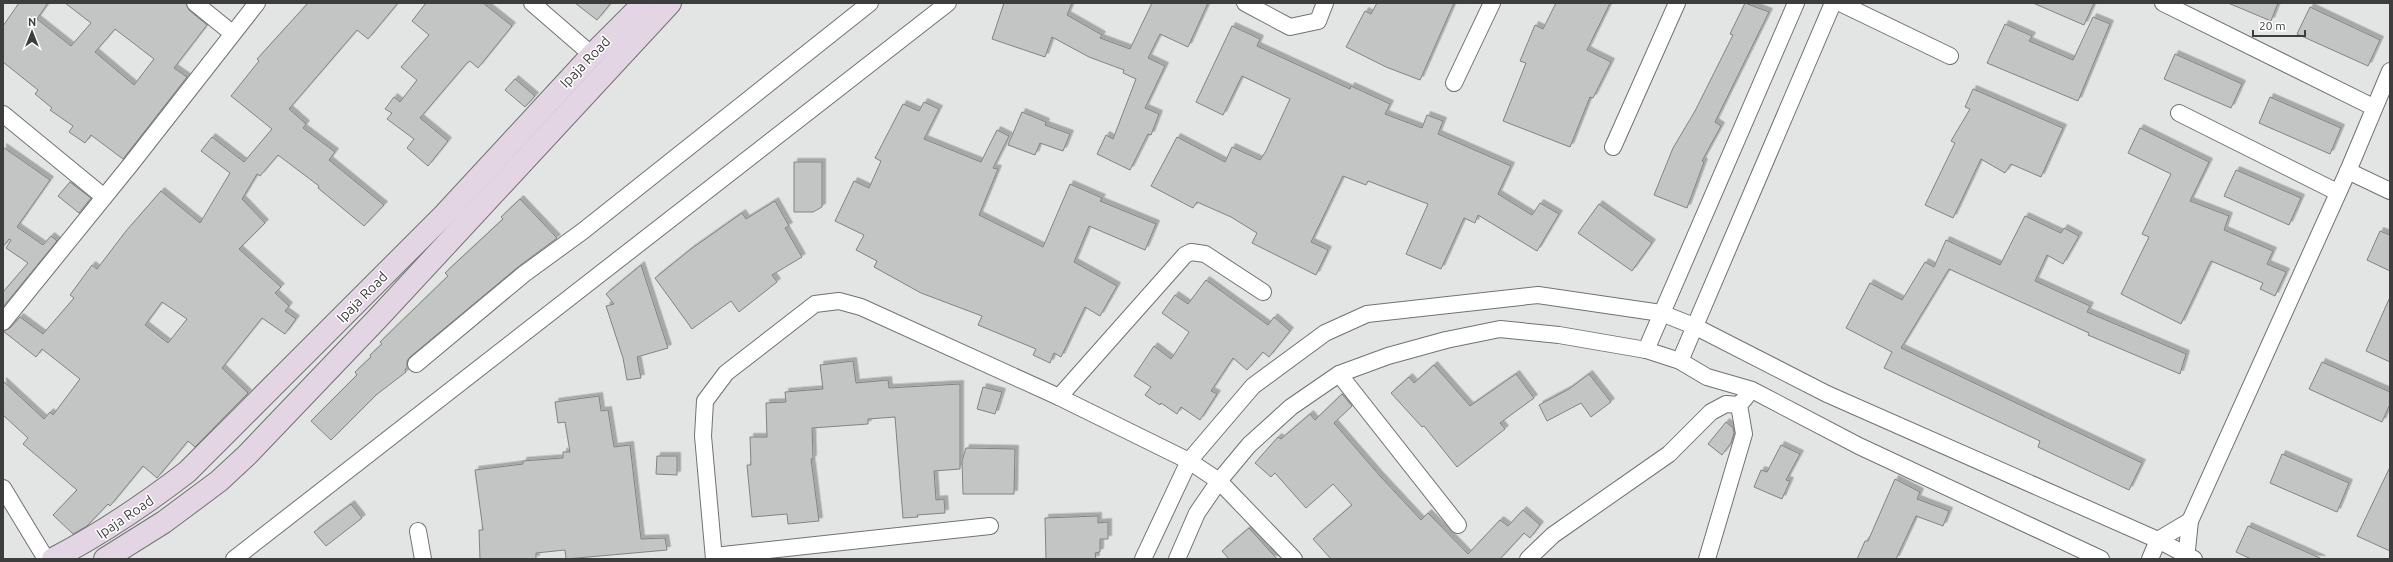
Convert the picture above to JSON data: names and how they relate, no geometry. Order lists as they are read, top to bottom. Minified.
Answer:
{"streets":{"main road":["Ipaja Road"]},"scale_bar":"20 m","north":"top"}
